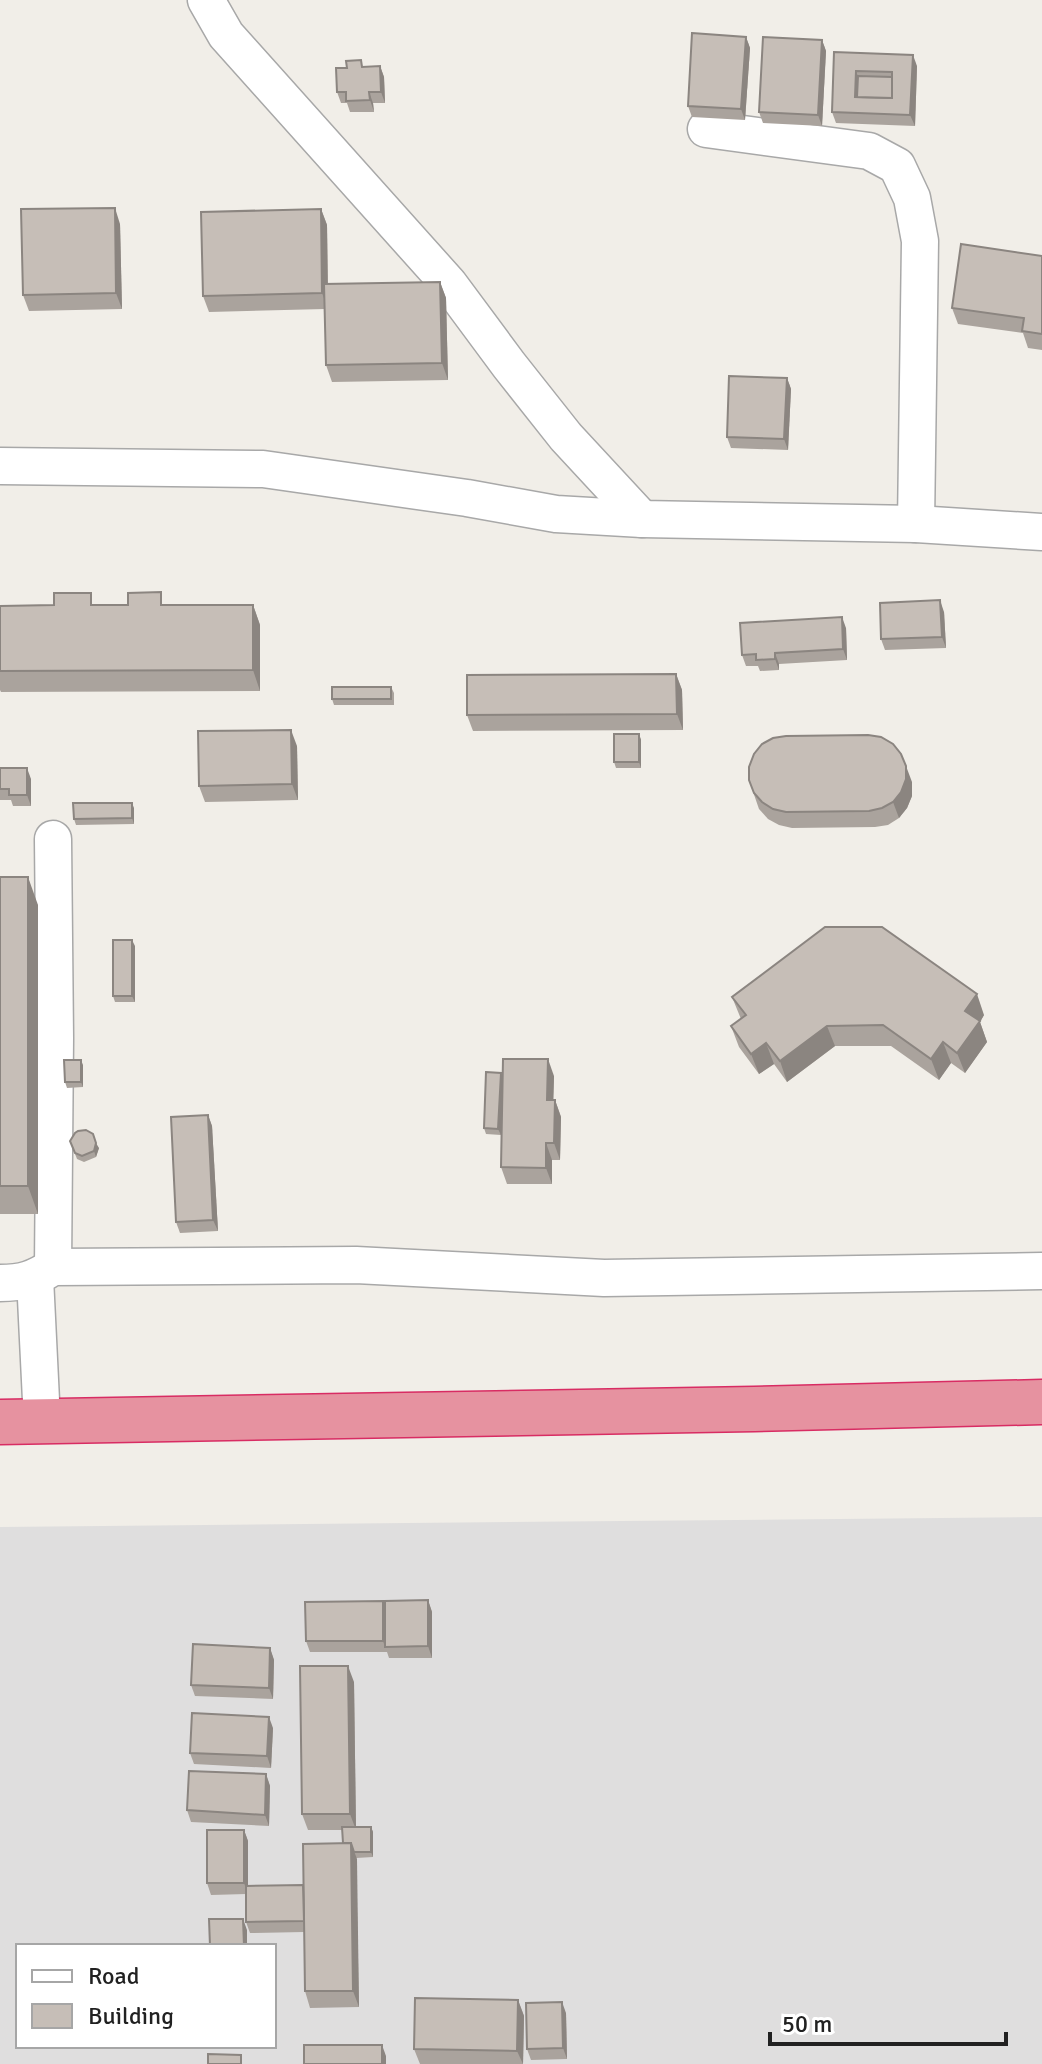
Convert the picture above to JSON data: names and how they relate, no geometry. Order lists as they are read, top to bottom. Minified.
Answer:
{"legend":["Road","Building"],"scale_bar":"50 m"}
